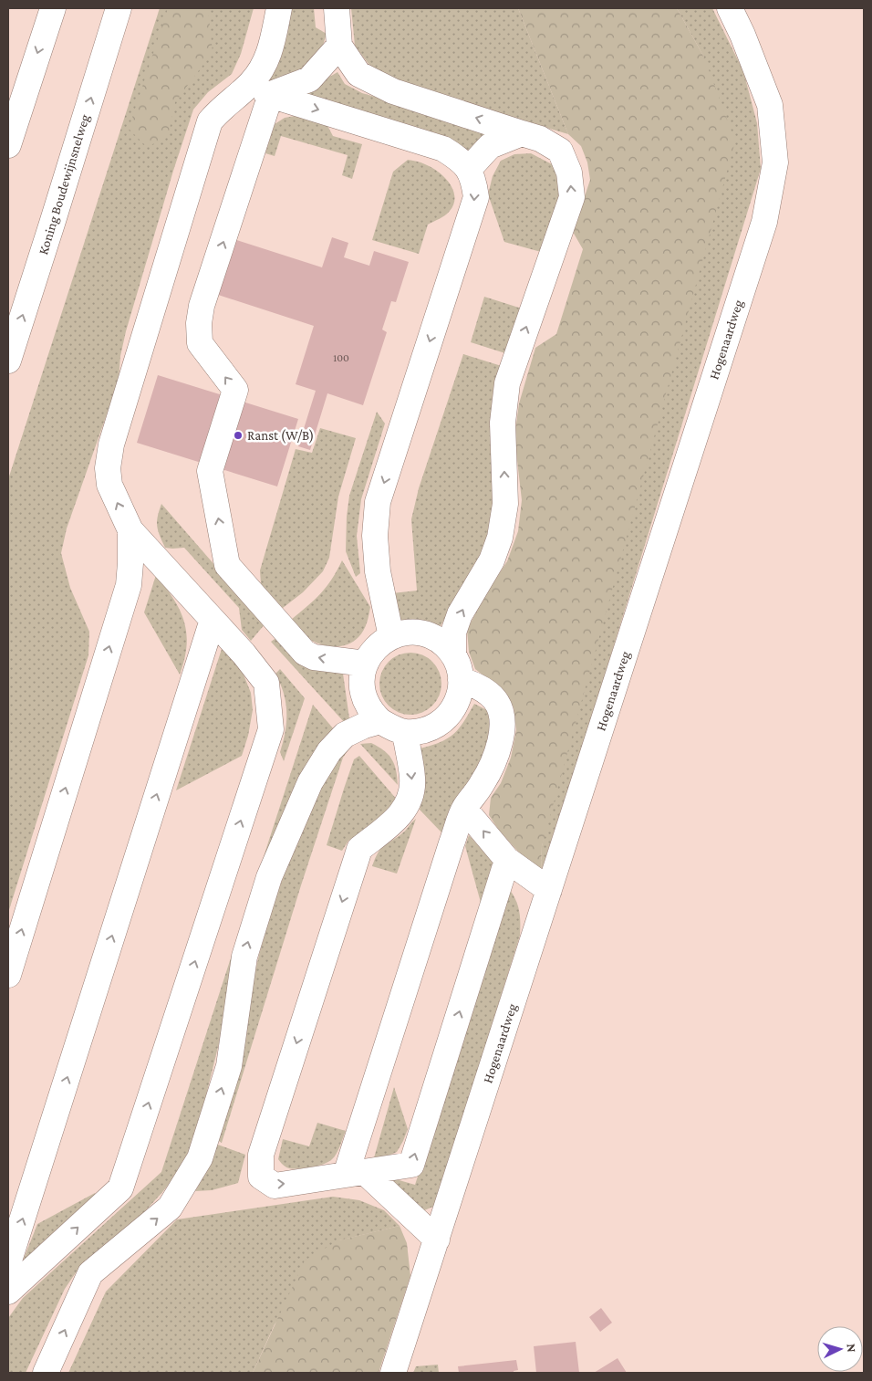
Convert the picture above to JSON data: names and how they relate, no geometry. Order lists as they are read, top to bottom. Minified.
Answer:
{"streets":{"main road":["Koning Boudewijnsnelweg","Hogenaardweg"]},"places":["Ranst (W/B)"],"house_numbers":["100"],"north":"right"}
